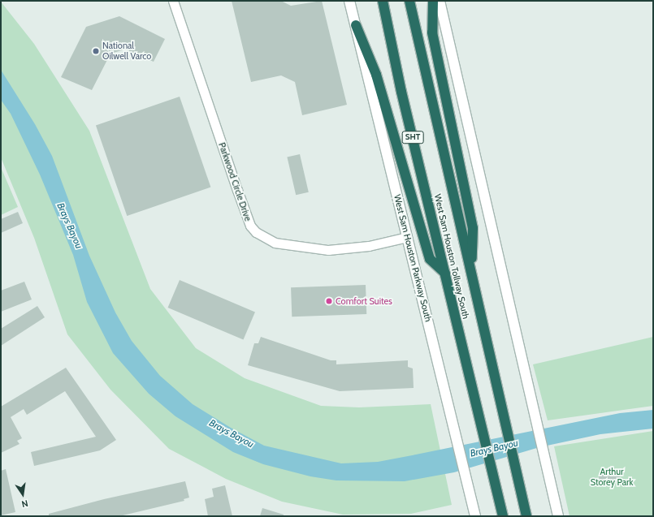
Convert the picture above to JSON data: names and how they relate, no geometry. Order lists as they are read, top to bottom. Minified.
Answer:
{"streets":{"highway":["SHT","West Sam Houston Tollway South"],"main road":["West Sam Houston Parkway South"],"street":["Parkwood Circle Drive"]},"crossings":[["Parkwood Circle Drive","West Sam Houston Parkway South"]],"water":["Brays Bayou"],"parks":["Arthur Storey Park"],"places":["National Oilwell Varco","Comfort Suites"],"north":"bottom"}
